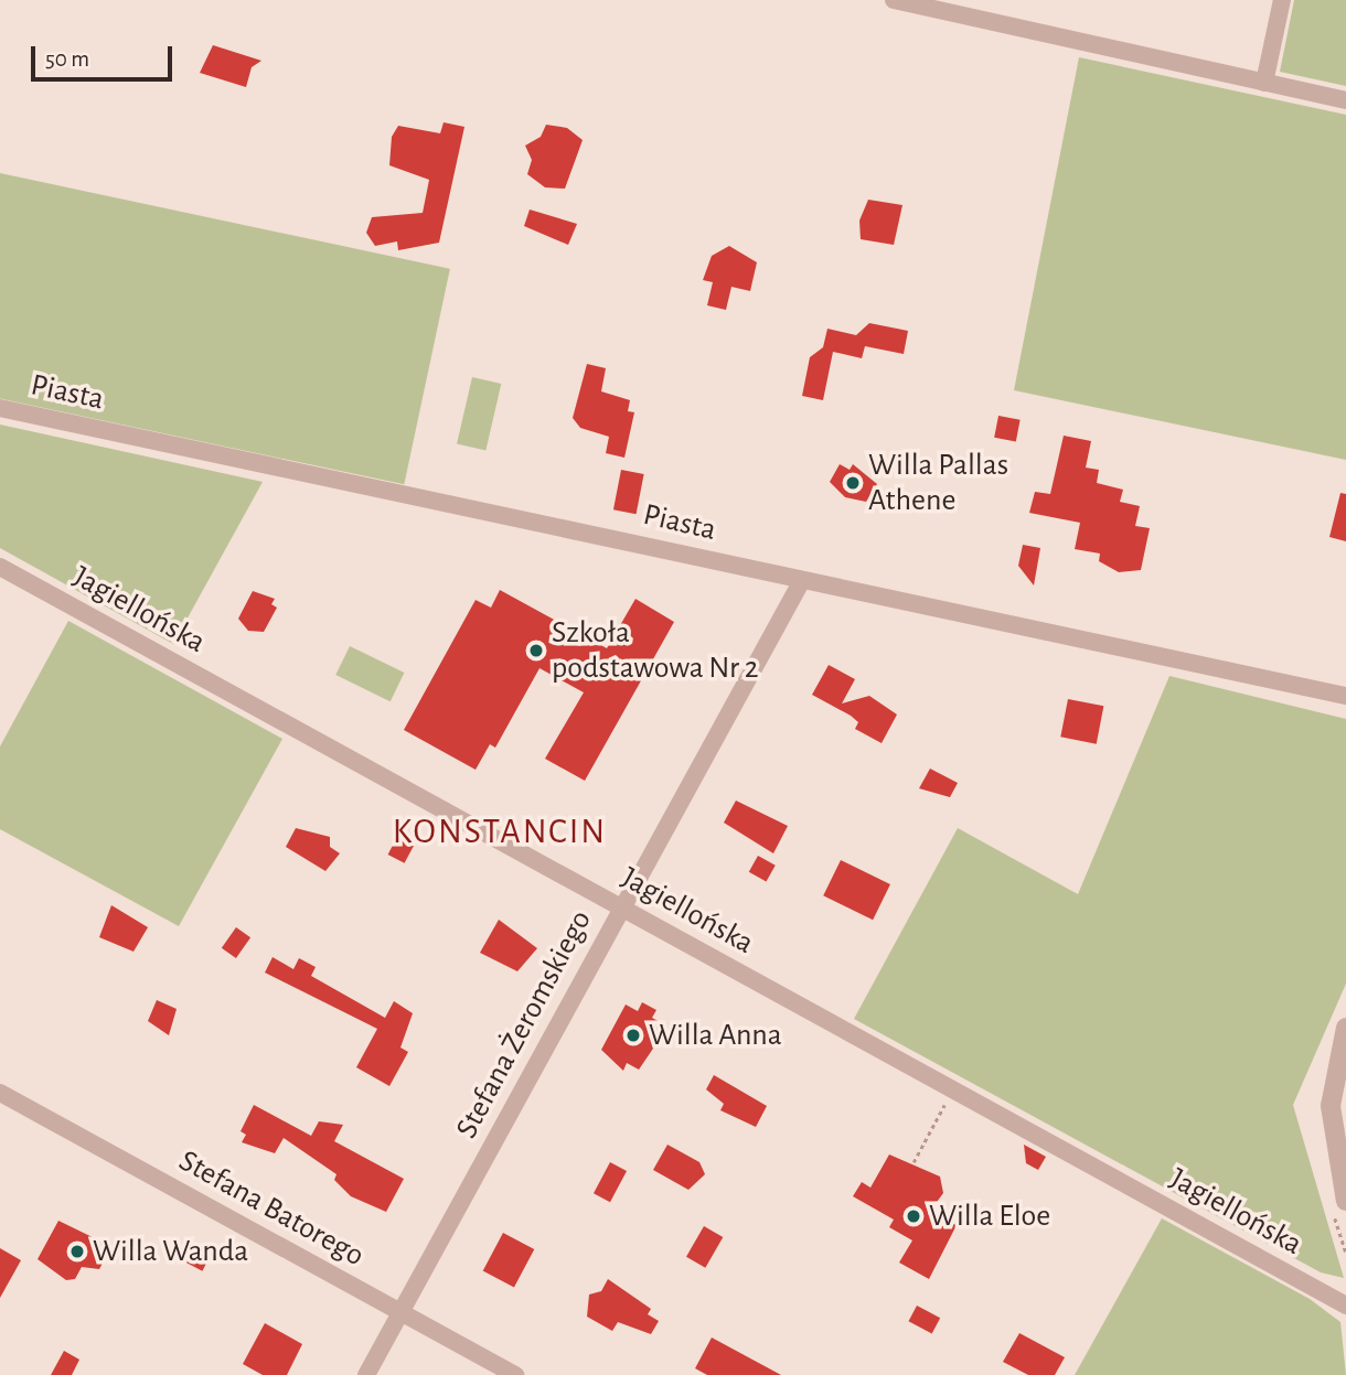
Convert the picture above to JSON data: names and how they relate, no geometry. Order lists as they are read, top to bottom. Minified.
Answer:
{"streets":{"street":["Piasta","Jagiellońska","Stefana Żeromskiego","Stefana Batorego"]},"crossings":[["Piasta","Stefana Żeromskiego"],["Jagiellońska","Stefana Żeromskiego"],["Stefana Żeromskiego","Stefana Batorego"]],"districts":["KONSTANCIN"],"places":["Willa Pallas Athene","Szkoła podstawowa Nr 2","Willa Anna","Willa Eloe","Willa Wanda"],"scale_bar":"50 m"}
